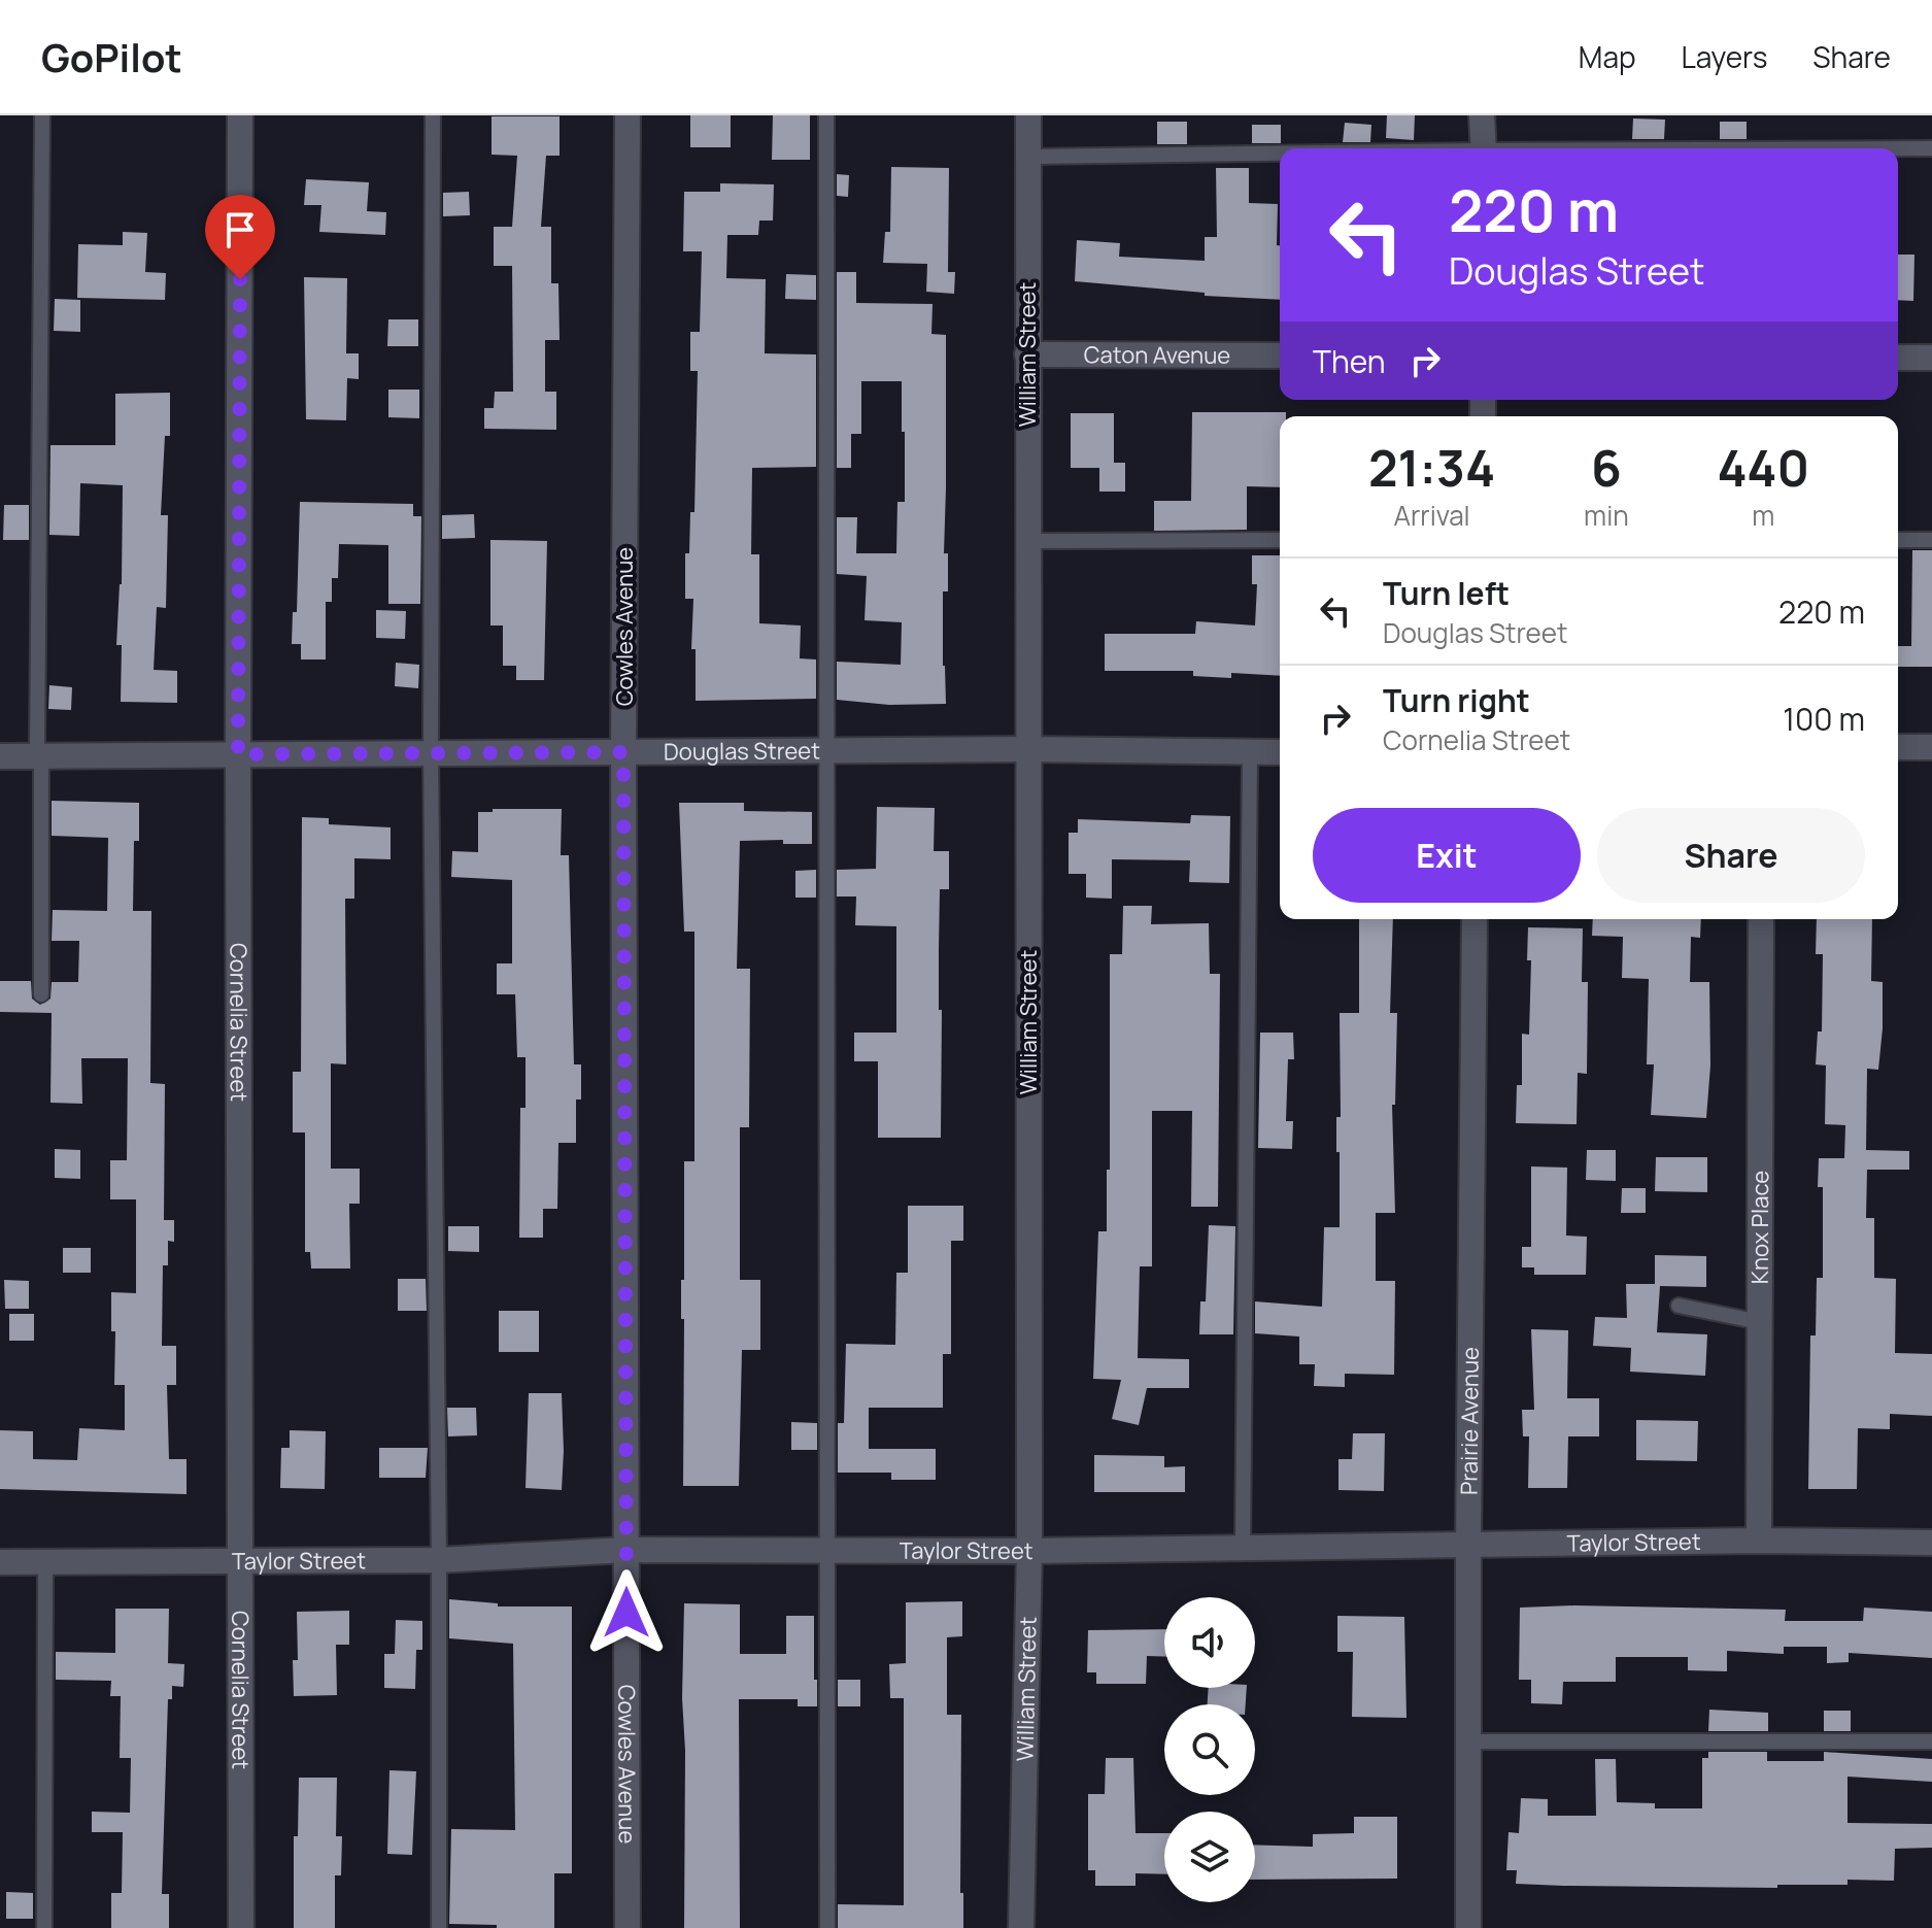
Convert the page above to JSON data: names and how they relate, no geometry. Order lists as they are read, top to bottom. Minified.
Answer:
{"streets":{"street":["William Street","Caton Avenue","Cowles Avenue","Douglas Street","Cornelia Street","Knox Place","Prairie Avenue","Taylor Street"]},"crossings":[["William Street","Caton Avenue"],["William Street","Douglas Street"],["William Street","Taylor Street"],["Cowles Avenue","Douglas Street"],["Cowles Avenue","Taylor Street"],["Douglas Street","Cornelia Street"],["Cornelia Street","Taylor Street"],["Knox Place","Taylor Street"],["Prairie Avenue","Taylor Street"]],"page":{"header":"GoPilot","nav":["Map","Layers","Share"],"turn":["220 m","Douglas Street"],"then":"Then","eta":["21:34","Arrival","6","min","440","m"],"list":[{"name":"Turn left","note":"Douglas Street","value":"220 m"},{"name":"Turn right","note":"Cornelia Street","value":"100 m"}],"buttons":["Exit","Share"]}}
